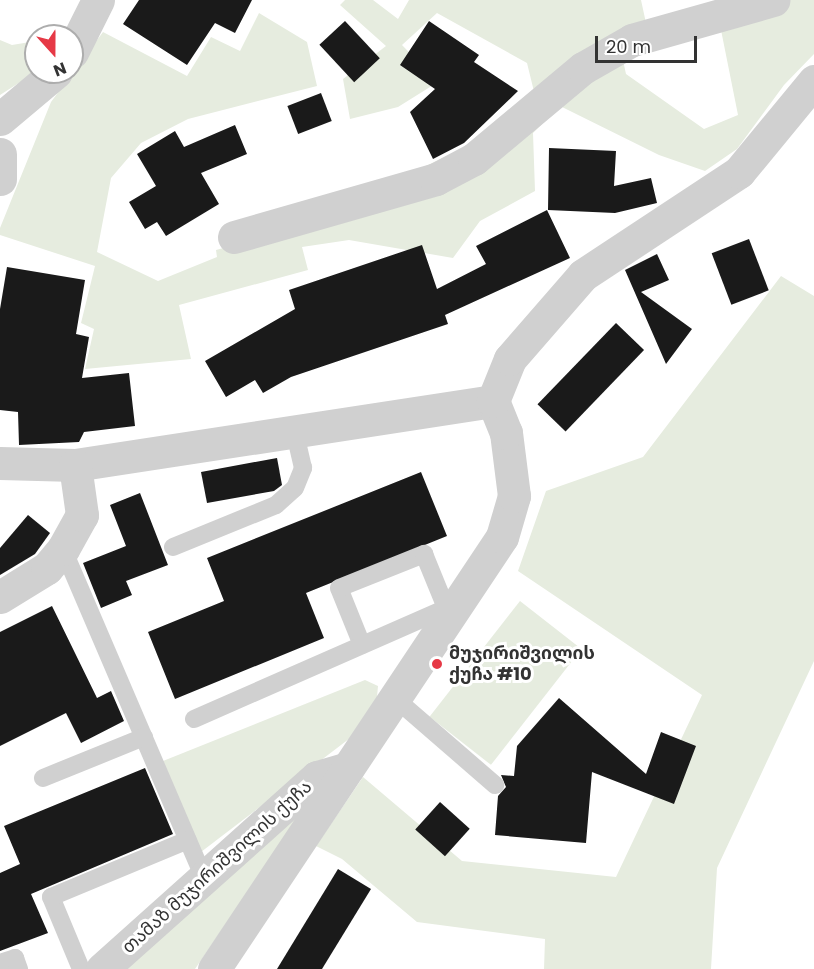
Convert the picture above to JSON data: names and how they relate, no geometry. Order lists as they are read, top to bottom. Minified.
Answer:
{"streets":{"street":["თამაზ მუჯირიშვილის ქუჩა"]},"places":["მუჯირიშვილის ქუჩა #10"],"scale_bar":"20 m","north":"bottom"}
